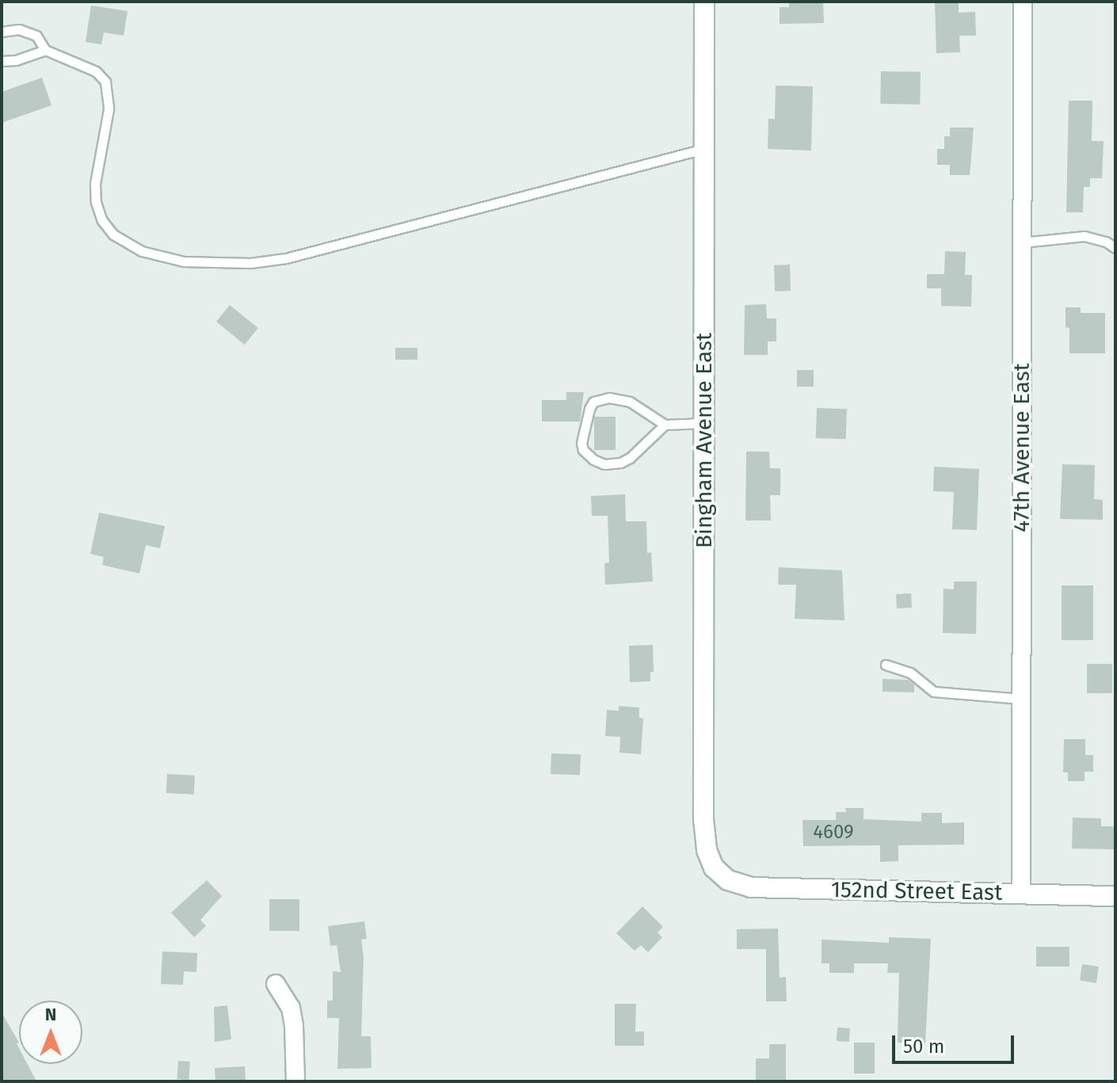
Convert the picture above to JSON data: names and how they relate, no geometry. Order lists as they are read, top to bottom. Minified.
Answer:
{"streets":{"street":["Bingham Avenue East","47th Avenue East","152nd Street East"]},"crossings":[["Bingham Avenue East","152nd Street East"],["47th Avenue East","152nd Street East"]],"house_numbers":["4609"],"scale_bar":"50 m","north":"top"}
